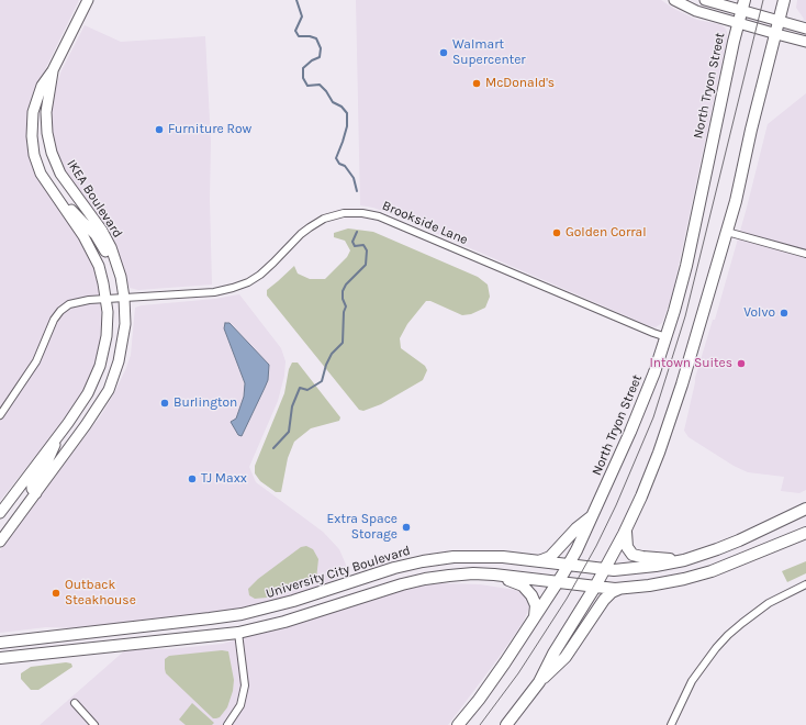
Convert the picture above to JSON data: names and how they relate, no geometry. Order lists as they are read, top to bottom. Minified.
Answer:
{"streets":{"main road":["North Tryon Street","University City Boulevard"],"street":["IKEA Boulevard","Brookside Lane"]},"crossings":[["North Tryon Street","Brookside Lane"],["North Tryon Street","University City Boulevard"],["IKEA Boulevard","Brookside Lane"]],"places":["Walmart Supercenter","McDonald's","Furniture Row","Golden Corral","Volvo","Intown Suites","Burlington","TJ Maxx","Extra Space Storage","Outback Steakhouse"]}
